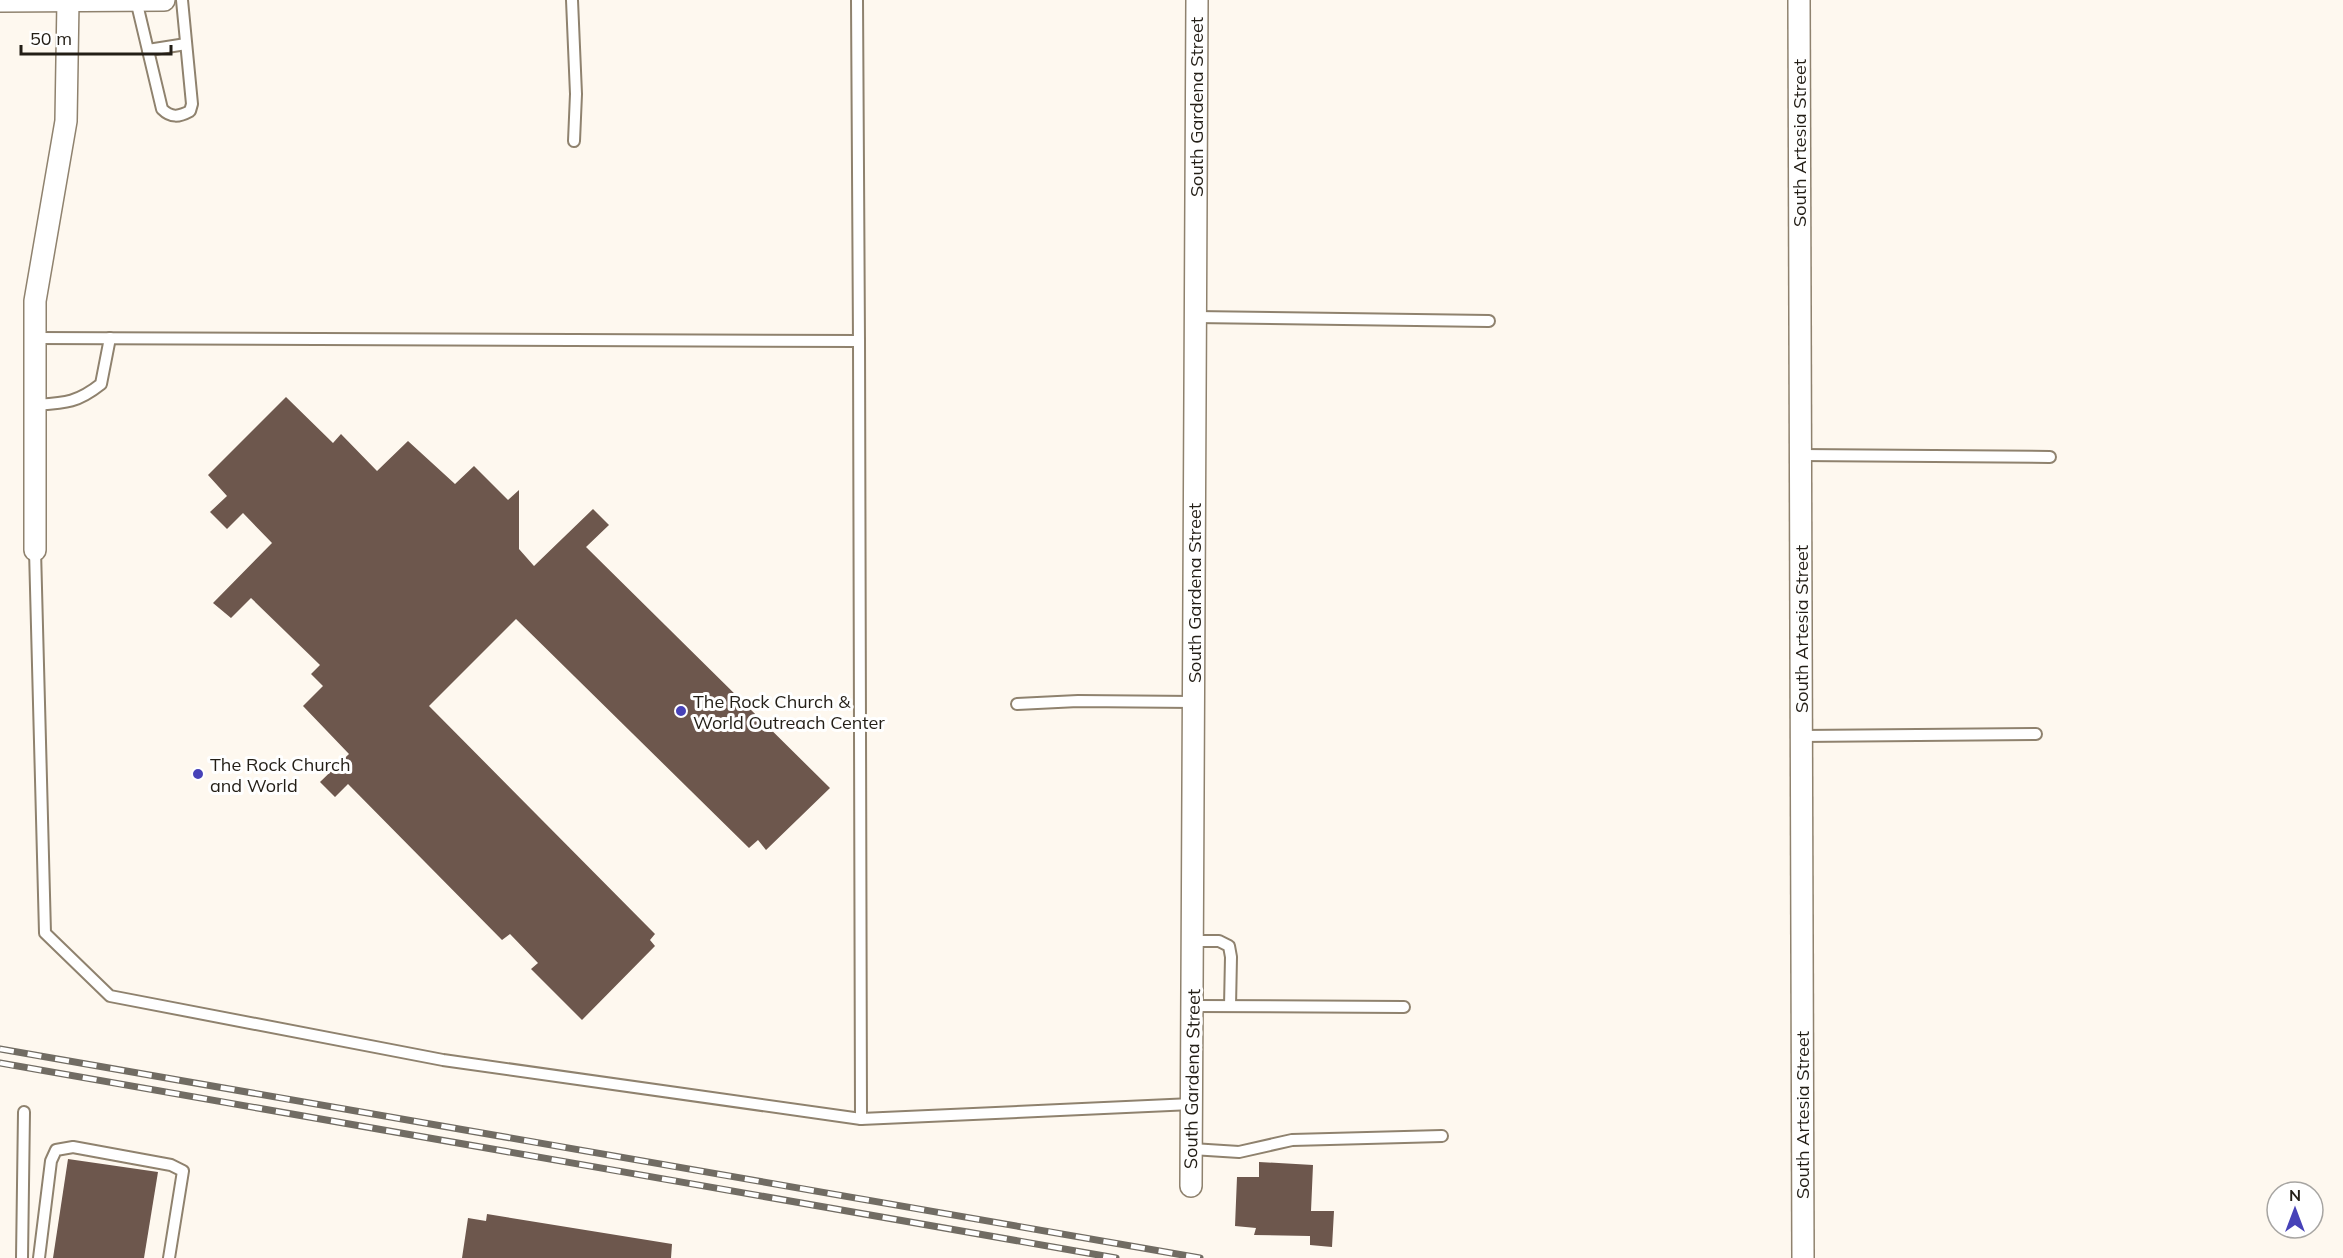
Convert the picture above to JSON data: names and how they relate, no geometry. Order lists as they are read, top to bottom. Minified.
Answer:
{"streets":{"street":["South Gardena Street","South Artesia Street"]},"places":["The Rock Church & World Outreach Center","The Rock Church and World"],"scale_bar":"50 m","north":"top"}
